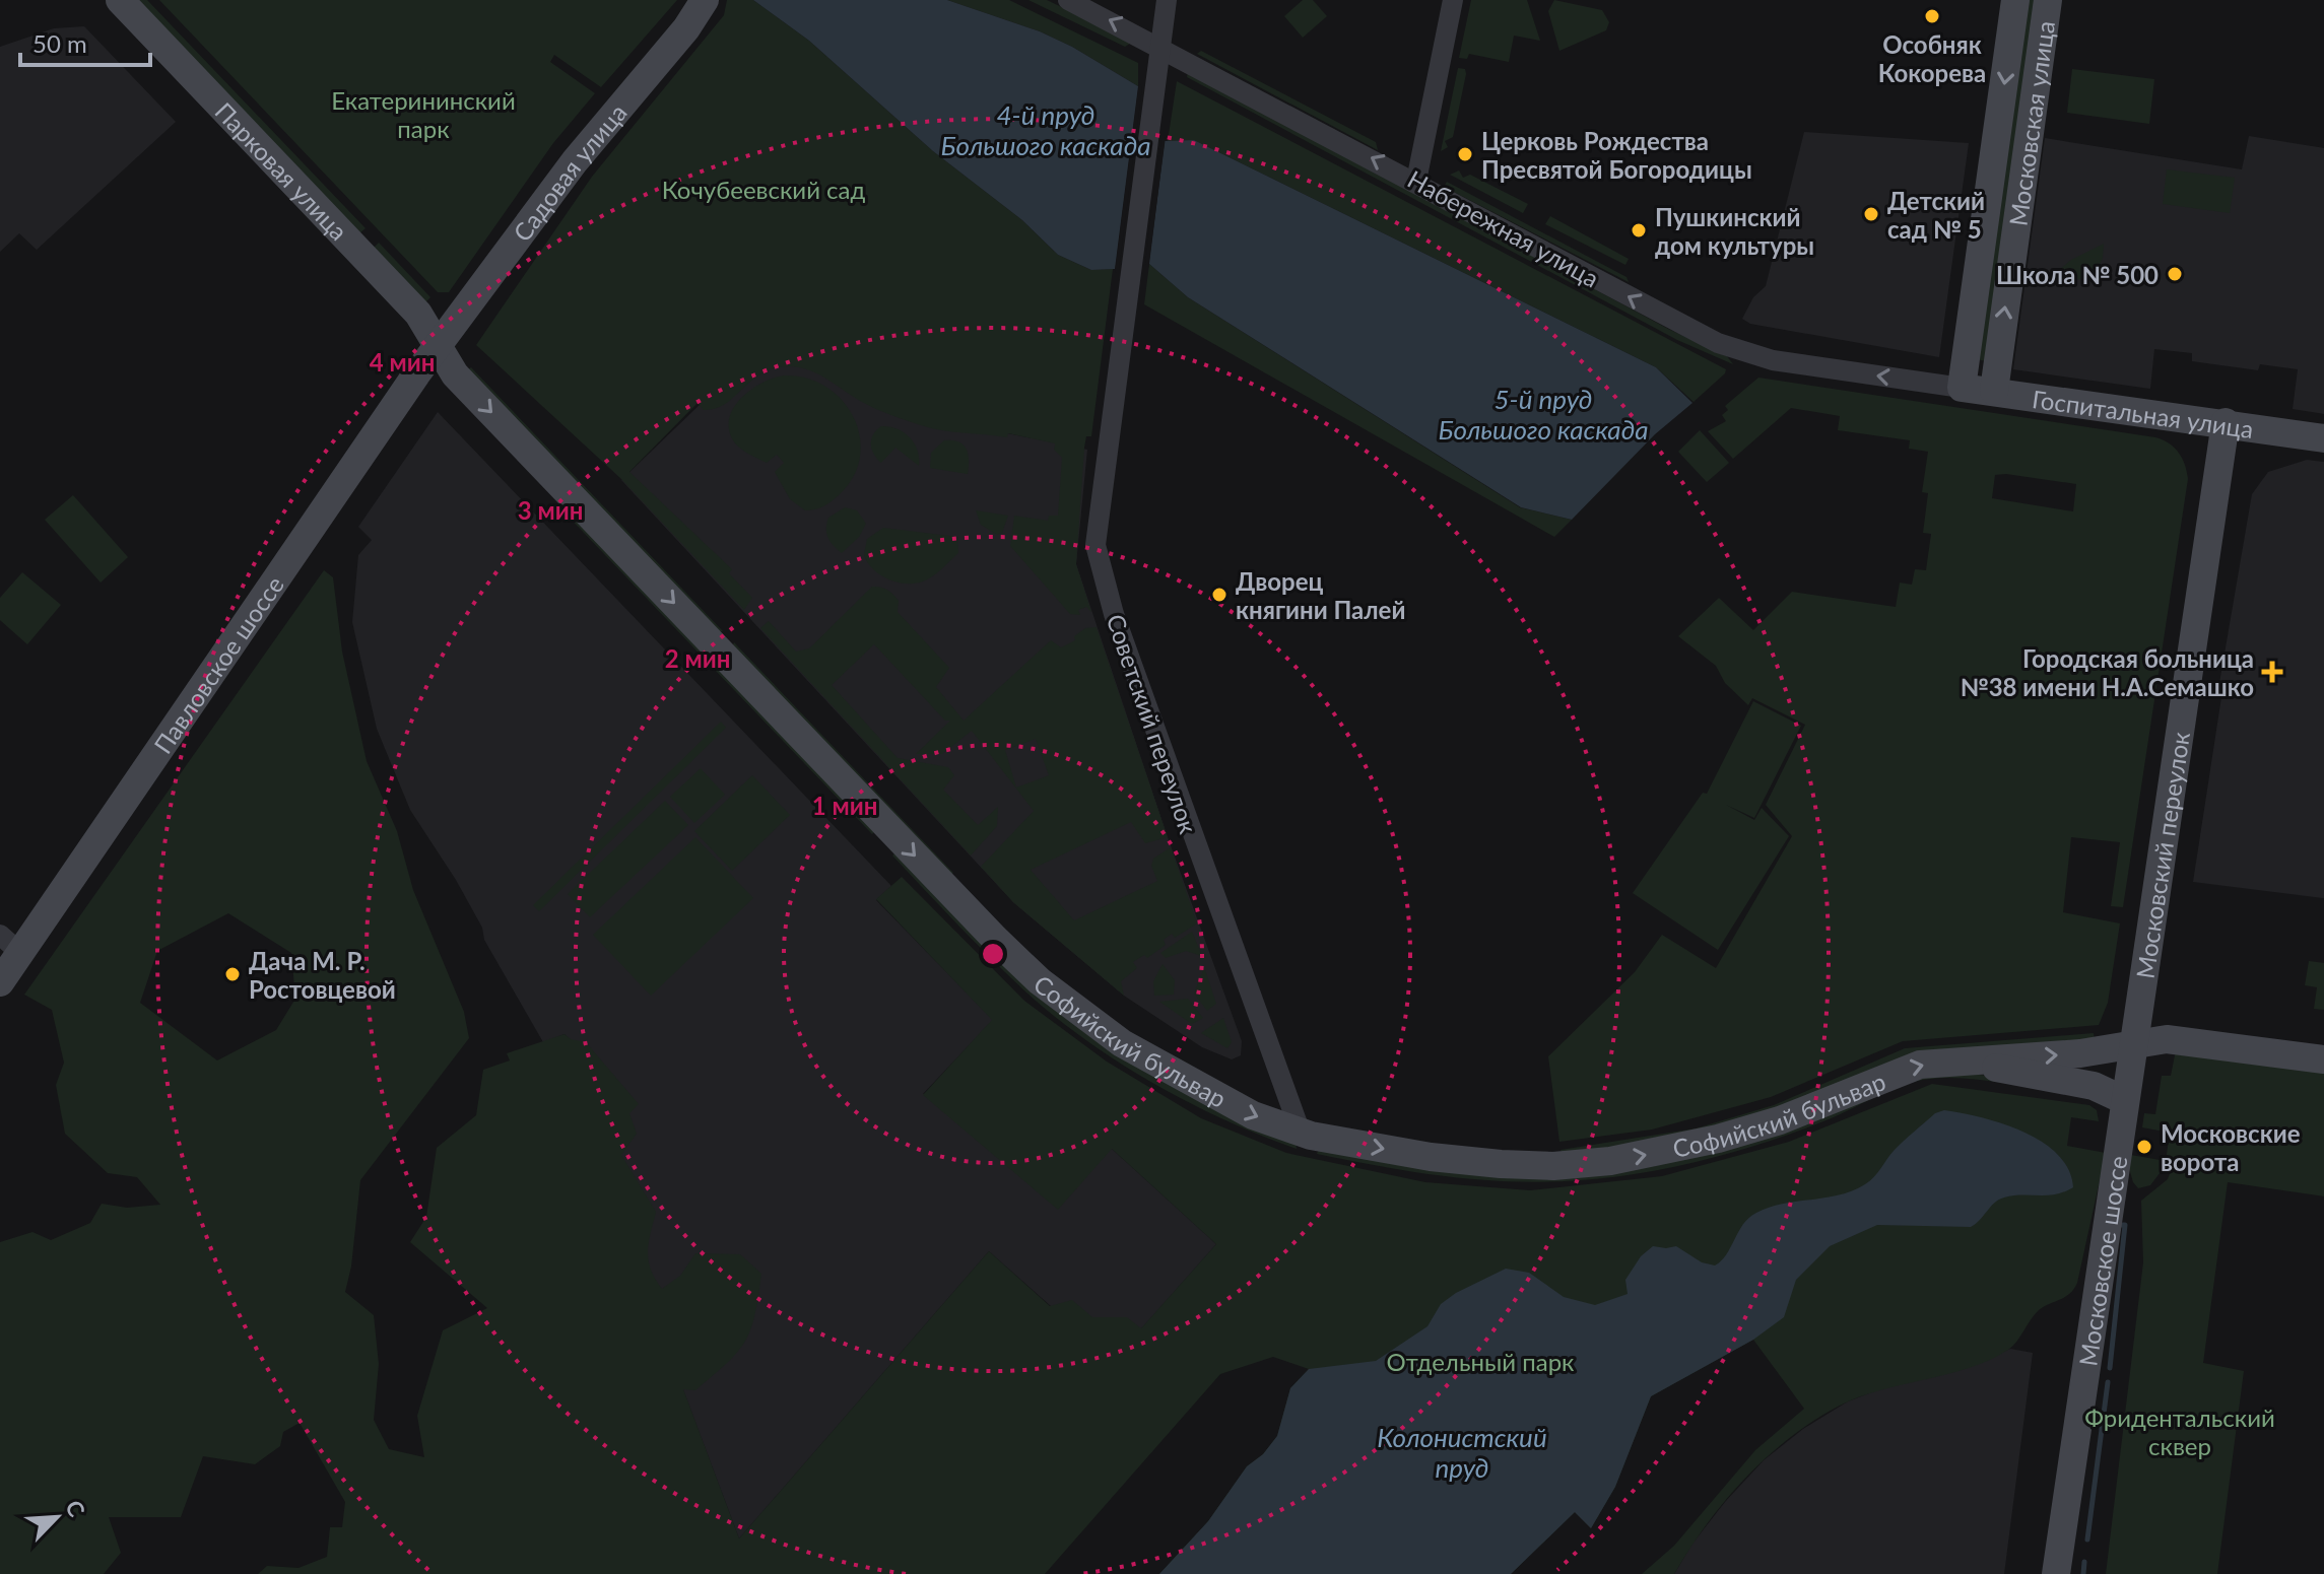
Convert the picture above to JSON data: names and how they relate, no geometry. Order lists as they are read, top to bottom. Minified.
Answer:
{"streets":{"main road":["Московская улица","Парковая улица","Садовая улица","Госпитальная улица","Павловское шоссе","Московский переулок","Софийский бульвар","Московское шоссе"],"street":["Набережная улица","Советский переулок"]},"crossings":[["Московская улица","Набережная улица"],["Московская улица","Госпитальная улица"],["Парковая улица","Садовая улица"],["Парковая улица","Павловское шоссе"],["Парковая улица","Софийский бульвар"],["Садовая улица","Павловское шоссе"],["Садовая улица","Софийский бульвар"],["Набережная улица","Госпитальная улица"],["Набережная улица","Советский переулок"],["Госпитальная улица","Московский переулок"],["Павловское шоссе","Софийский бульвар"],["Советский переулок","Софийский бульвар"],["Московский переулок","Софийский бульвар"],["Московский переулок","Московское шоссе"],["Софийский бульвар","Московское шоссе"]],"one_way":["Набережная улица","Софийский бульвар"],"water":["4-й пруд Большого каскада","5-й пруд Большого каскада","Колонистский пруд"],"parks":["Екатерининский парк","Кочубеевский сад","Отдельный парк","Фридентальский сквер"],"places":{"other":["Особняк Кокорева","Церковь Рождества Пресвятой Богородицы","Детский сад № 5","Пушкинский дом культуры","Школа № 500","Дворец княгини Палей","Дача М. Р. Ростовцевой","Московские ворота"],"health":["Городская больница №38 имени Н.А.Семашко"]},"scale_bar":"50 m","north":"top right","rings":["4 мин","3 мин","2 мин","1 мин"]}
